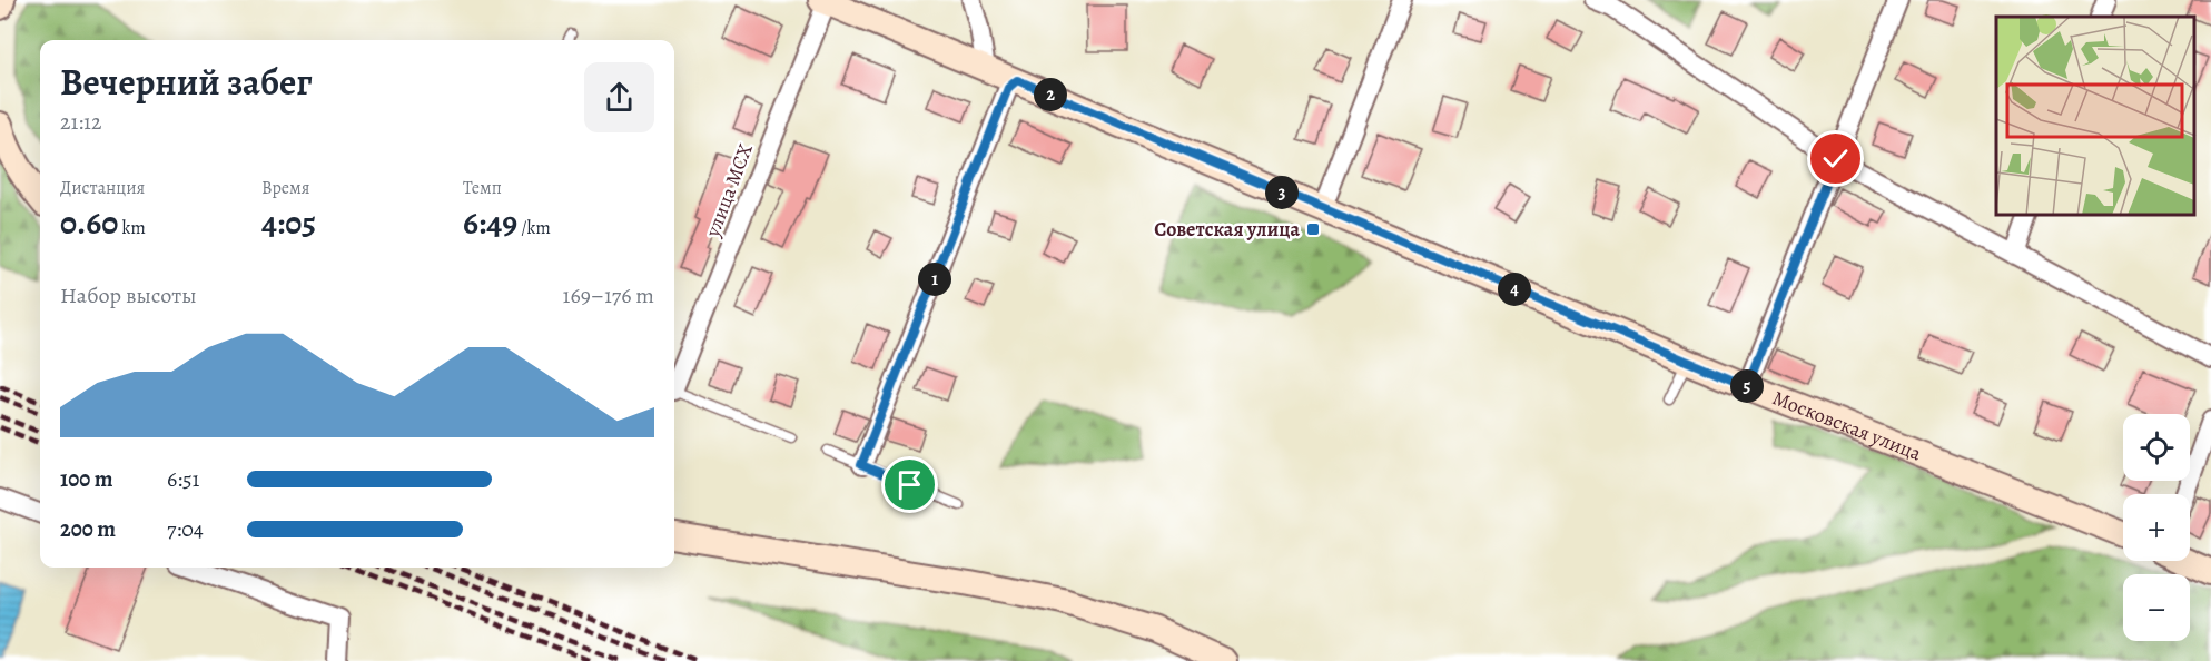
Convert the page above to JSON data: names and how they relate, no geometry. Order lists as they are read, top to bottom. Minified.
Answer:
{"streets":{"street":["улица МСХ","Московская улица"]},"crossings":[["улица МСХ","Московская улица"]],"places":{"transit":["Советская улица"]},"page":{"heading":["Вечерний забег","21:12"],"pins":["2","3","1","4","5"],"stats":[["Дистанция","0.60 km"],["Время","4:05"],["Темп","6:49 /km"]],"chart":["Набор высоты","169–176 m"],"map_buttons":["+","−"],"list":[{"name":"100 m","note":"6:51"},{"name":"200 m","note":"7:04"}]}}
